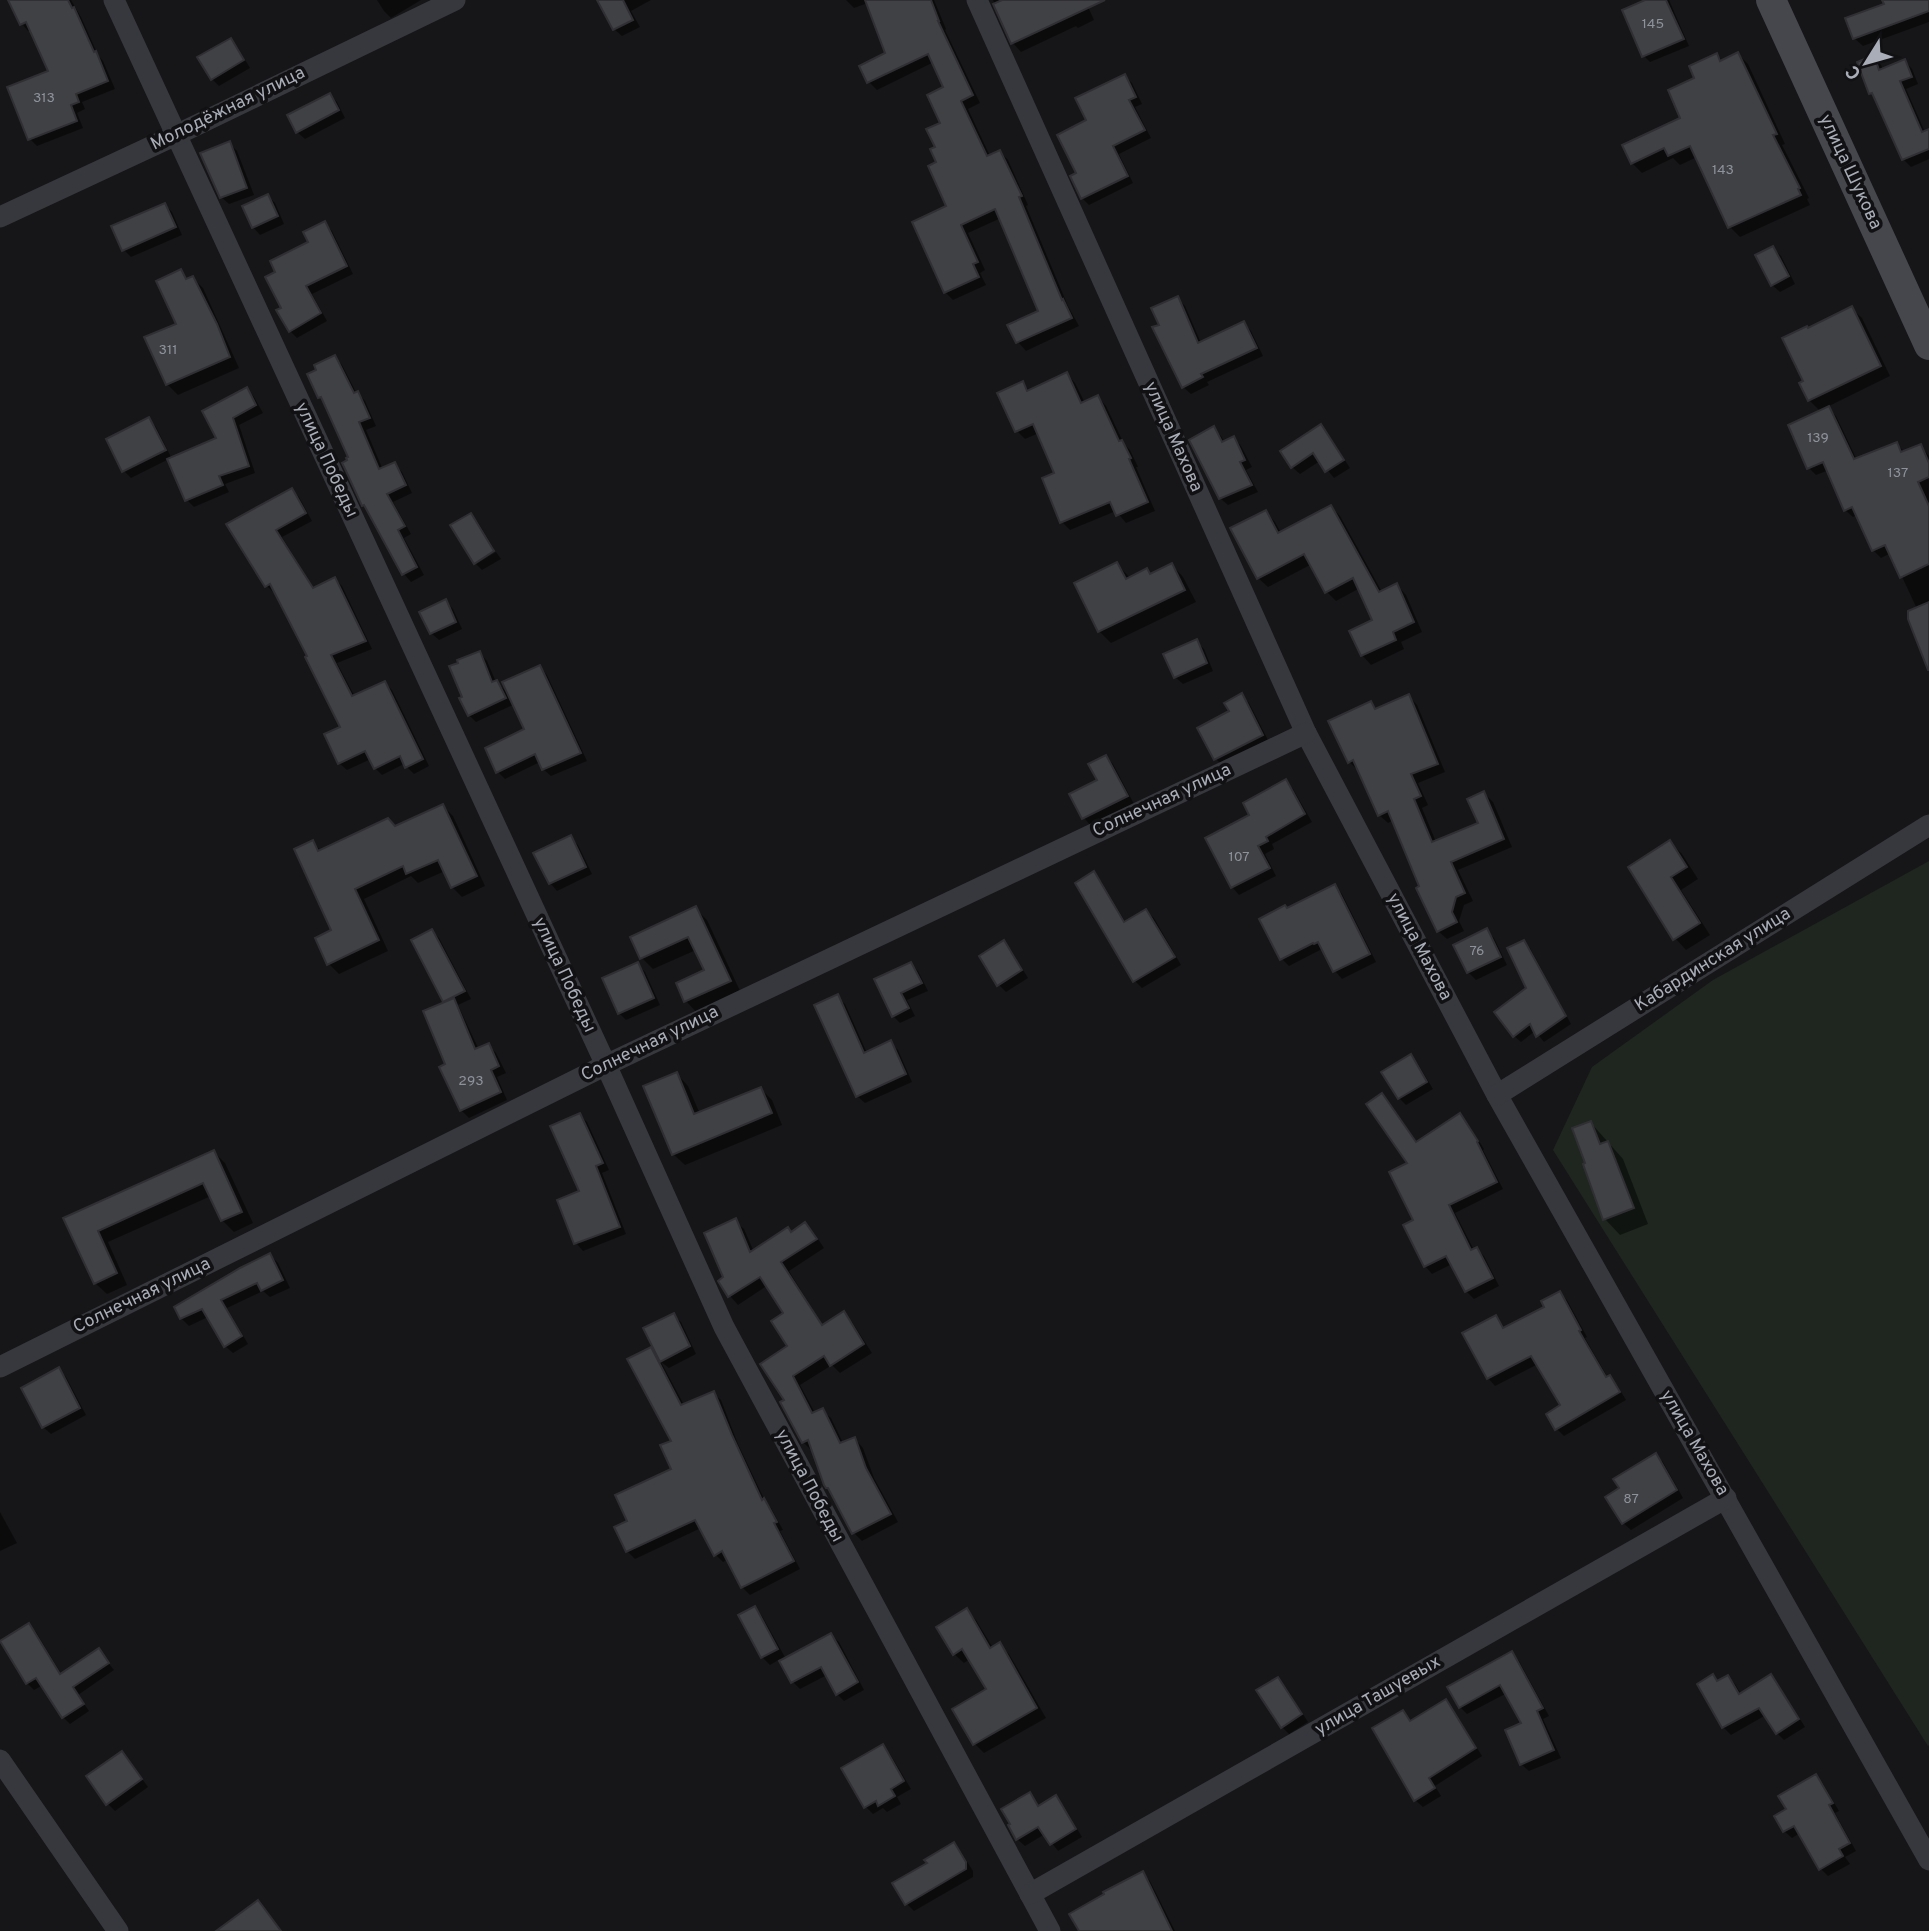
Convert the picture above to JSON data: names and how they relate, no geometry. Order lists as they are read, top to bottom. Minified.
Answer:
{"streets":{"main road":["улица Шукова"],"street":["Молодёжная улица","улица Махова","улица Победы","Солнечная улица","Кабардинская улица","улица Ташуевых"]},"crossings":[["Молодёжная улица","улица Победы"],["улица Махова","Солнечная улица"],["улица Махова","Кабардинская улица"],["улица Махова","улица Ташуевых"],["улица Победы","Солнечная улица"],["улица Победы","улица Ташуевых"]],"house_numbers":["145","313","143","311","139","137","107","76","293","87"],"north":"bottom left"}
